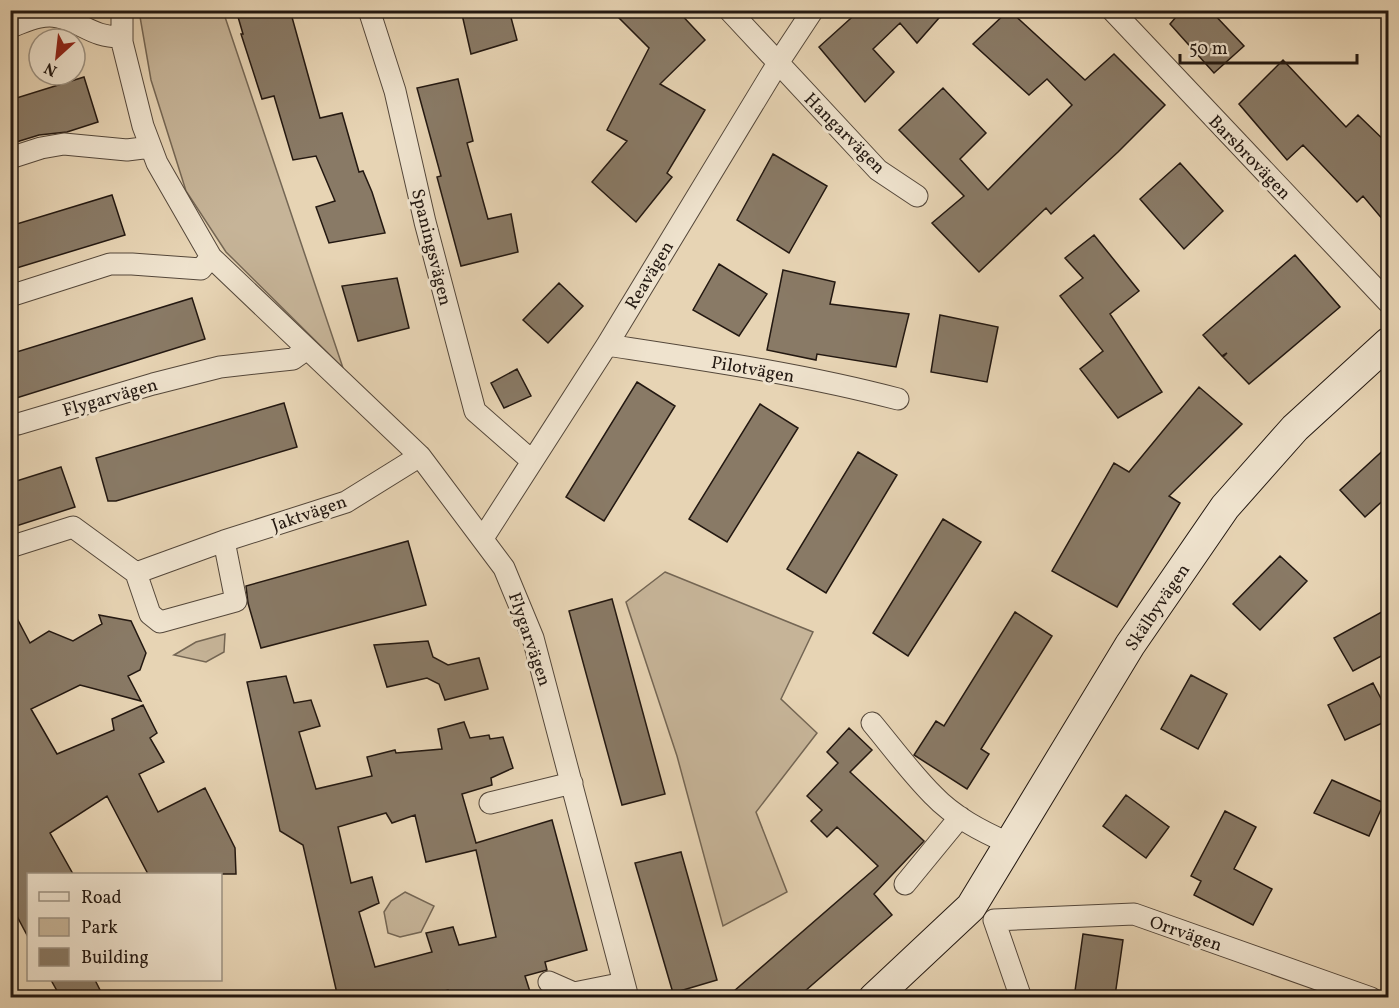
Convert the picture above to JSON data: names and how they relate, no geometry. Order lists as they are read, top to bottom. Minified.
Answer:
{"streets":{"street":["Hangarvägen","Barsbrovägen","Spaningsvägen","Reavägen","Pilotvägen","Flygarvägen","Jaktvägen","Skälbyvägen","Orrvägen"]},"crossings":[["Hangarvägen","Reavägen"],["Spaningsvägen","Reavägen"],["Reavägen","Pilotvägen"],["Reavägen","Flygarvägen"],["Flygarvägen","Jaktvägen"],["Skälbyvägen","Orrvägen"]],"legend":["Road","Park","Building"],"scale_bar":"50 m","north":"bottom left"}
